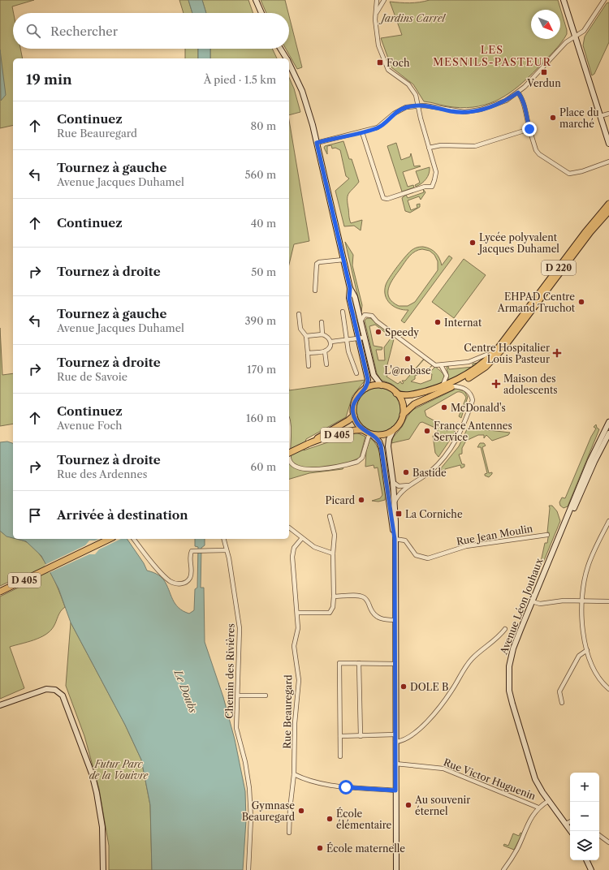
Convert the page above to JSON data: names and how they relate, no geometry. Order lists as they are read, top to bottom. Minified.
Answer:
{"streets":{"main road":["D 220","D 405","Avenue Léon Jouhaux"],"street":["Rue Jean Moulin","Chemin des Rivières","Rue Beauregard","Rue Victor Huguenin"]},"crossings":[["D 220","D 405"]],"districts":["LES MESNILS-PASTEUR"],"water":["Le Doubs"],"parks":["Jardins Carrel","Futur Parc de la Vouivre"],"places":{"transit":["Foch","Verdun","La Corniche"],"other":["Place du marché","Lycée polyvalent Jacques Duhamel","EHPAD Centre Armand Truchot","Internat","Speedy","L'@robase","McDonald's","France Antennes Service","Bastide","Picard","DOLE B","Au souvenir éternel","Gymnase Beauregard","École élémentaire","École maternelle"],"health":["Centre Hospitalier Louis Pasteur","Maison des adolescents"]},"north":"bottom right","page":{"search":"Rechercher","heading":["19 min","À pied · 1.5 km"],"list":[["Continuez","Rue Beauregard","80 m"],["Tournez à gauche","Avenue Jacques Duhamel","560 m"],["Continuez","40 m"],["Tournez à droite","50 m"],["Tournez à gauche","Avenue Jacques Duhamel","390 m"],["Tournez à droite","Rue de Savoie","170 m"],["Continuez","Avenue Foch","160 m"],["Tournez à droite","Rue des Ardennes","60 m"],"Arrivée à destination"],"map_buttons":["+","−"]}}
